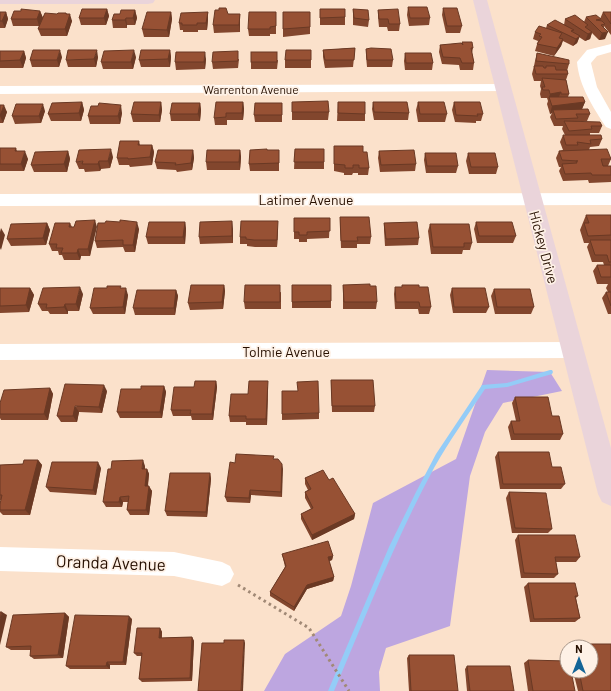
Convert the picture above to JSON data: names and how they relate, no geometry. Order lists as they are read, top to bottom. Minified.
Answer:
{"streets":{"street":["Warrenton Avenue","Latimer Avenue","Hickey Drive","Tolmie Avenue","Oranda Avenue"]},"crossings":[["Warrenton Avenue","Hickey Drive"],["Latimer Avenue","Hickey Drive"],["Hickey Drive","Tolmie Avenue"]],"north":"top"}
